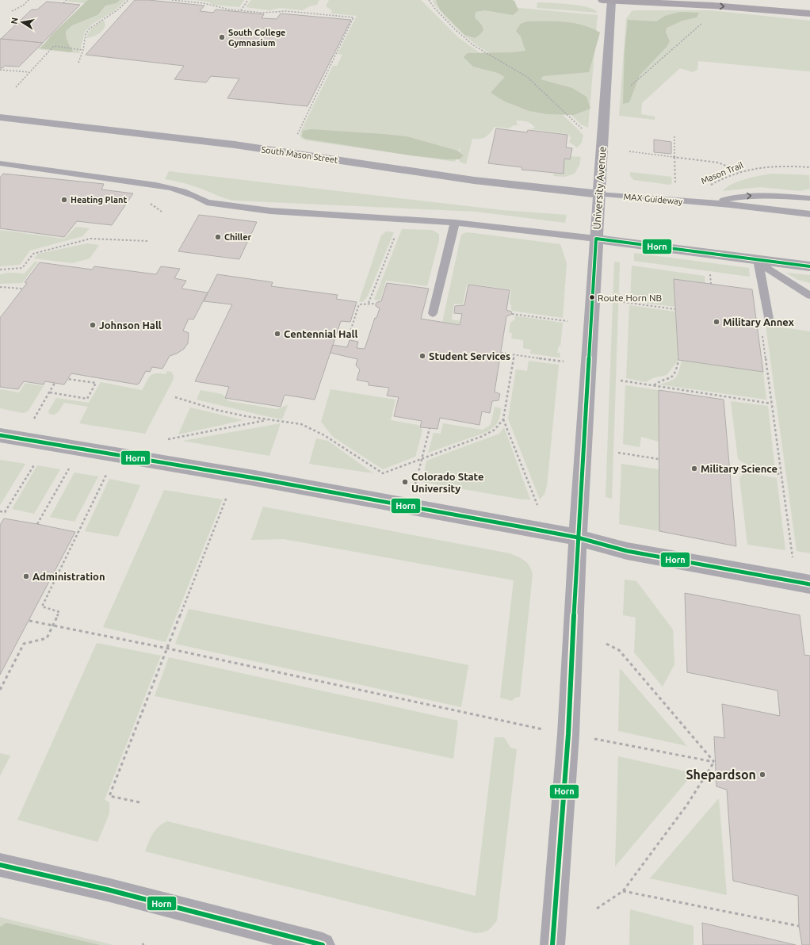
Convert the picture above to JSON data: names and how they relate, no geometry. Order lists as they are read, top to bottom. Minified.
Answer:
{"streets":{"street":["South Mason Street","University Avenue"],"lane":["MAX Guideway"],"path":["Mason Trail"]},"crossings":[["South Mason Street","University Avenue"],["South Mason Street","MAX Guideway"],["University Avenue","MAX Guideway"]],"places":["South College Gymnasium","Heating Plant","Chiller","Route Horn NB","Military Annex","Johnson Hall","Centennial Hall","Student Services","Military Science","Colorado State University","Administration","Shepardson"],"lines":["transit line Horn"],"north":"left"}
